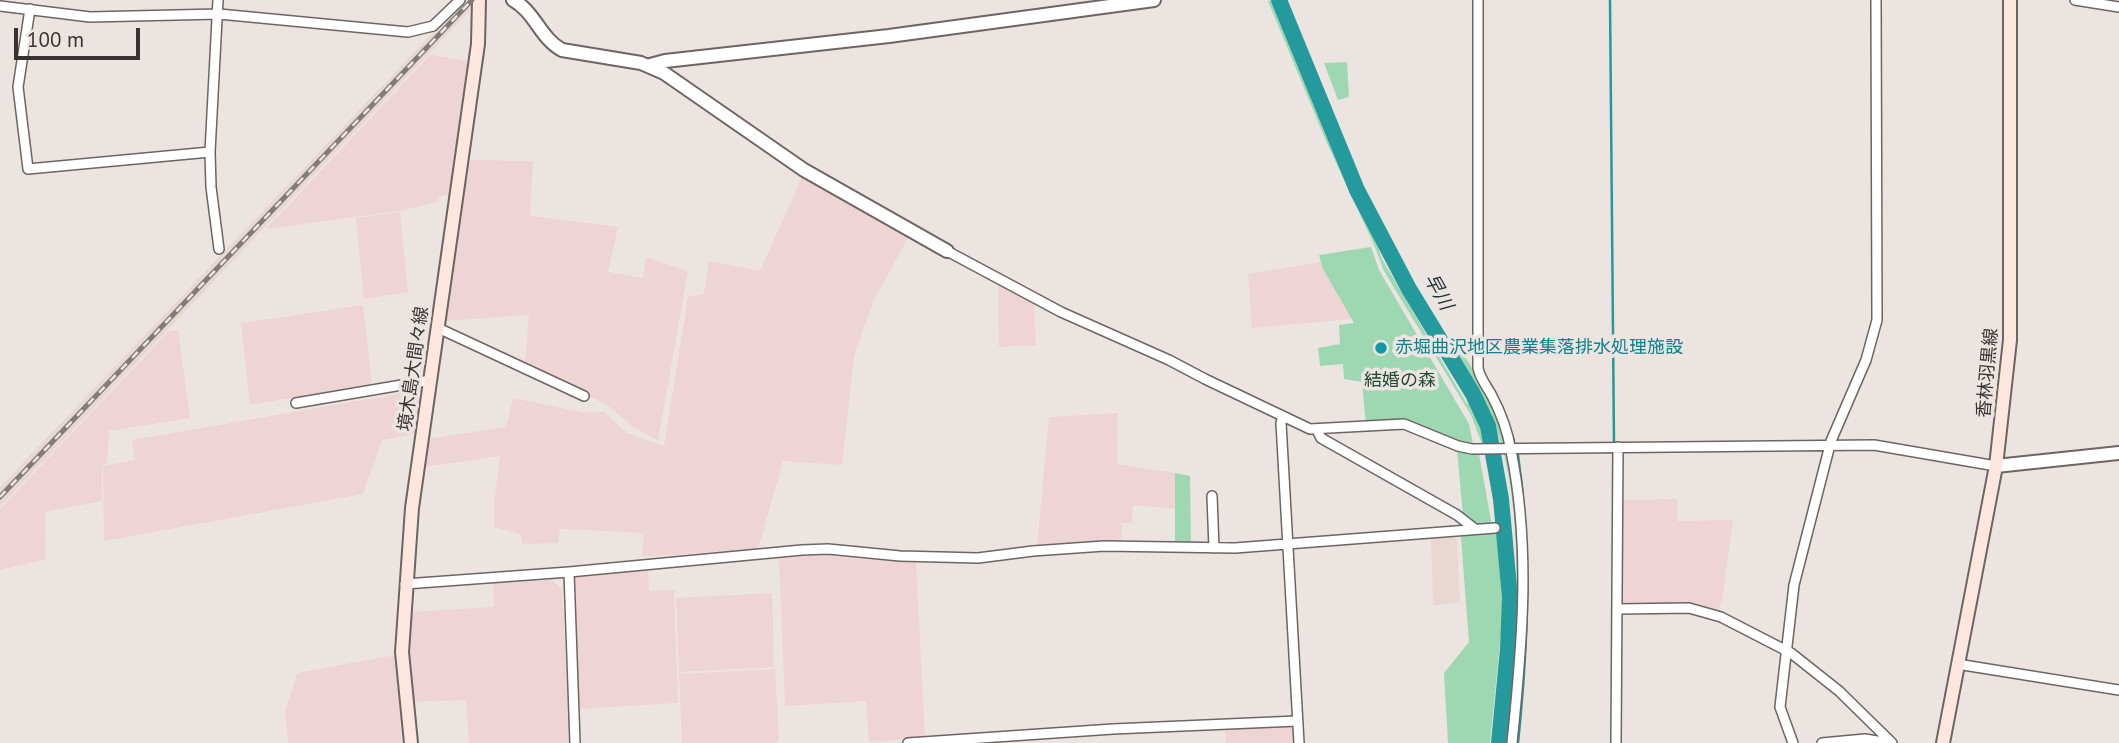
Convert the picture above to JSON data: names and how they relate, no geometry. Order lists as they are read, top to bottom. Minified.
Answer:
{"streets":{"main road":["境木島大間々線","香林羽黒線"]},"water":["早川"],"parks":["結婚の森"],"places":["赤堀曲沢地区農業集落排水処理施設"],"scale_bar":"100 m"}
